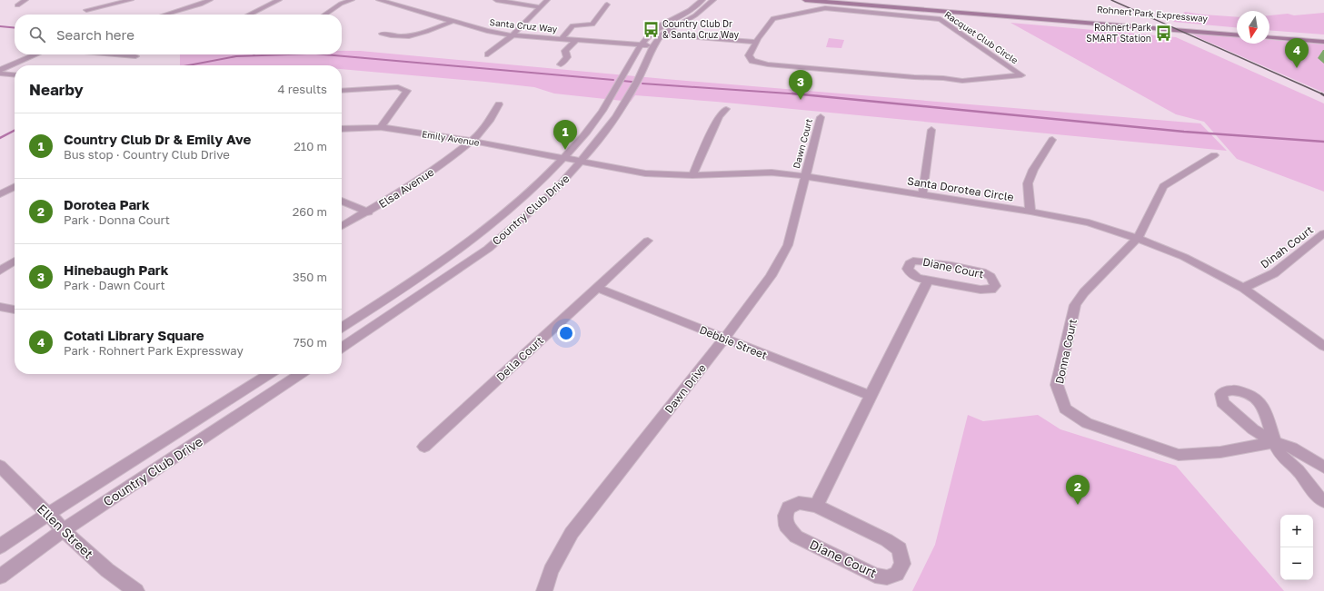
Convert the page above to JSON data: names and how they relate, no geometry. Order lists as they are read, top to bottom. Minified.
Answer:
{"streets":{"main road":["Rohnert Park Expressway"],"street":["Santa Cruz Way","Racquet Club Circle","Emily Avenue","Dawn Court","Elsa Avenue","Santa Dorotea Circle","Country Club Drive","Dinah Court","Diane Court","Debbie Street","Donna Court","Della Court","Dawn Drive","Ellen Street"]},"crossings":[["Santa Cruz Way","Country Club Drive"],["Emily Avenue","Elsa Avenue"],["Emily Avenue","Santa Dorotea Circle"],["Emily Avenue","Country Club Drive"],["Dawn Court","Santa Dorotea Circle"],["Dawn Court","Dawn Drive"],["Santa Dorotea Circle","Country Club Drive"],["Santa Dorotea Circle","Dinah Court"],["Santa Dorotea Circle","Donna Court"],["Santa Dorotea Circle","Dawn Drive"],["Country Club Drive","Ellen Street"],["Diane Court","Debbie Street"],["Debbie Street","Della Court"],["Debbie Street","Dawn Drive"]],"places":{"bus stop":["Country Club Dr & Santa Cruz Way","Rohnert Park SMART Station"]},"north":"bottom","page":{"search":"Search here","pins":["4","3","1","2"],"heading":["Nearby","4 results"],"list":[{"mark":"1","name":"Country Club Dr & Emily Ave","note":"Bus stop · Country Club Drive","value":"210 m"},{"mark":"2","name":"Dorotea Park","note":"Park · Donna Court","value":"260 m"},{"mark":"3","name":"Hinebaugh Park","note":"Park · Dawn Court","value":"350 m"},{"mark":"4","name":"Cotati Library Square","note":"Park · Rohnert Park Expressway","value":"750 m"}],"map_buttons":["+","−"]}}
